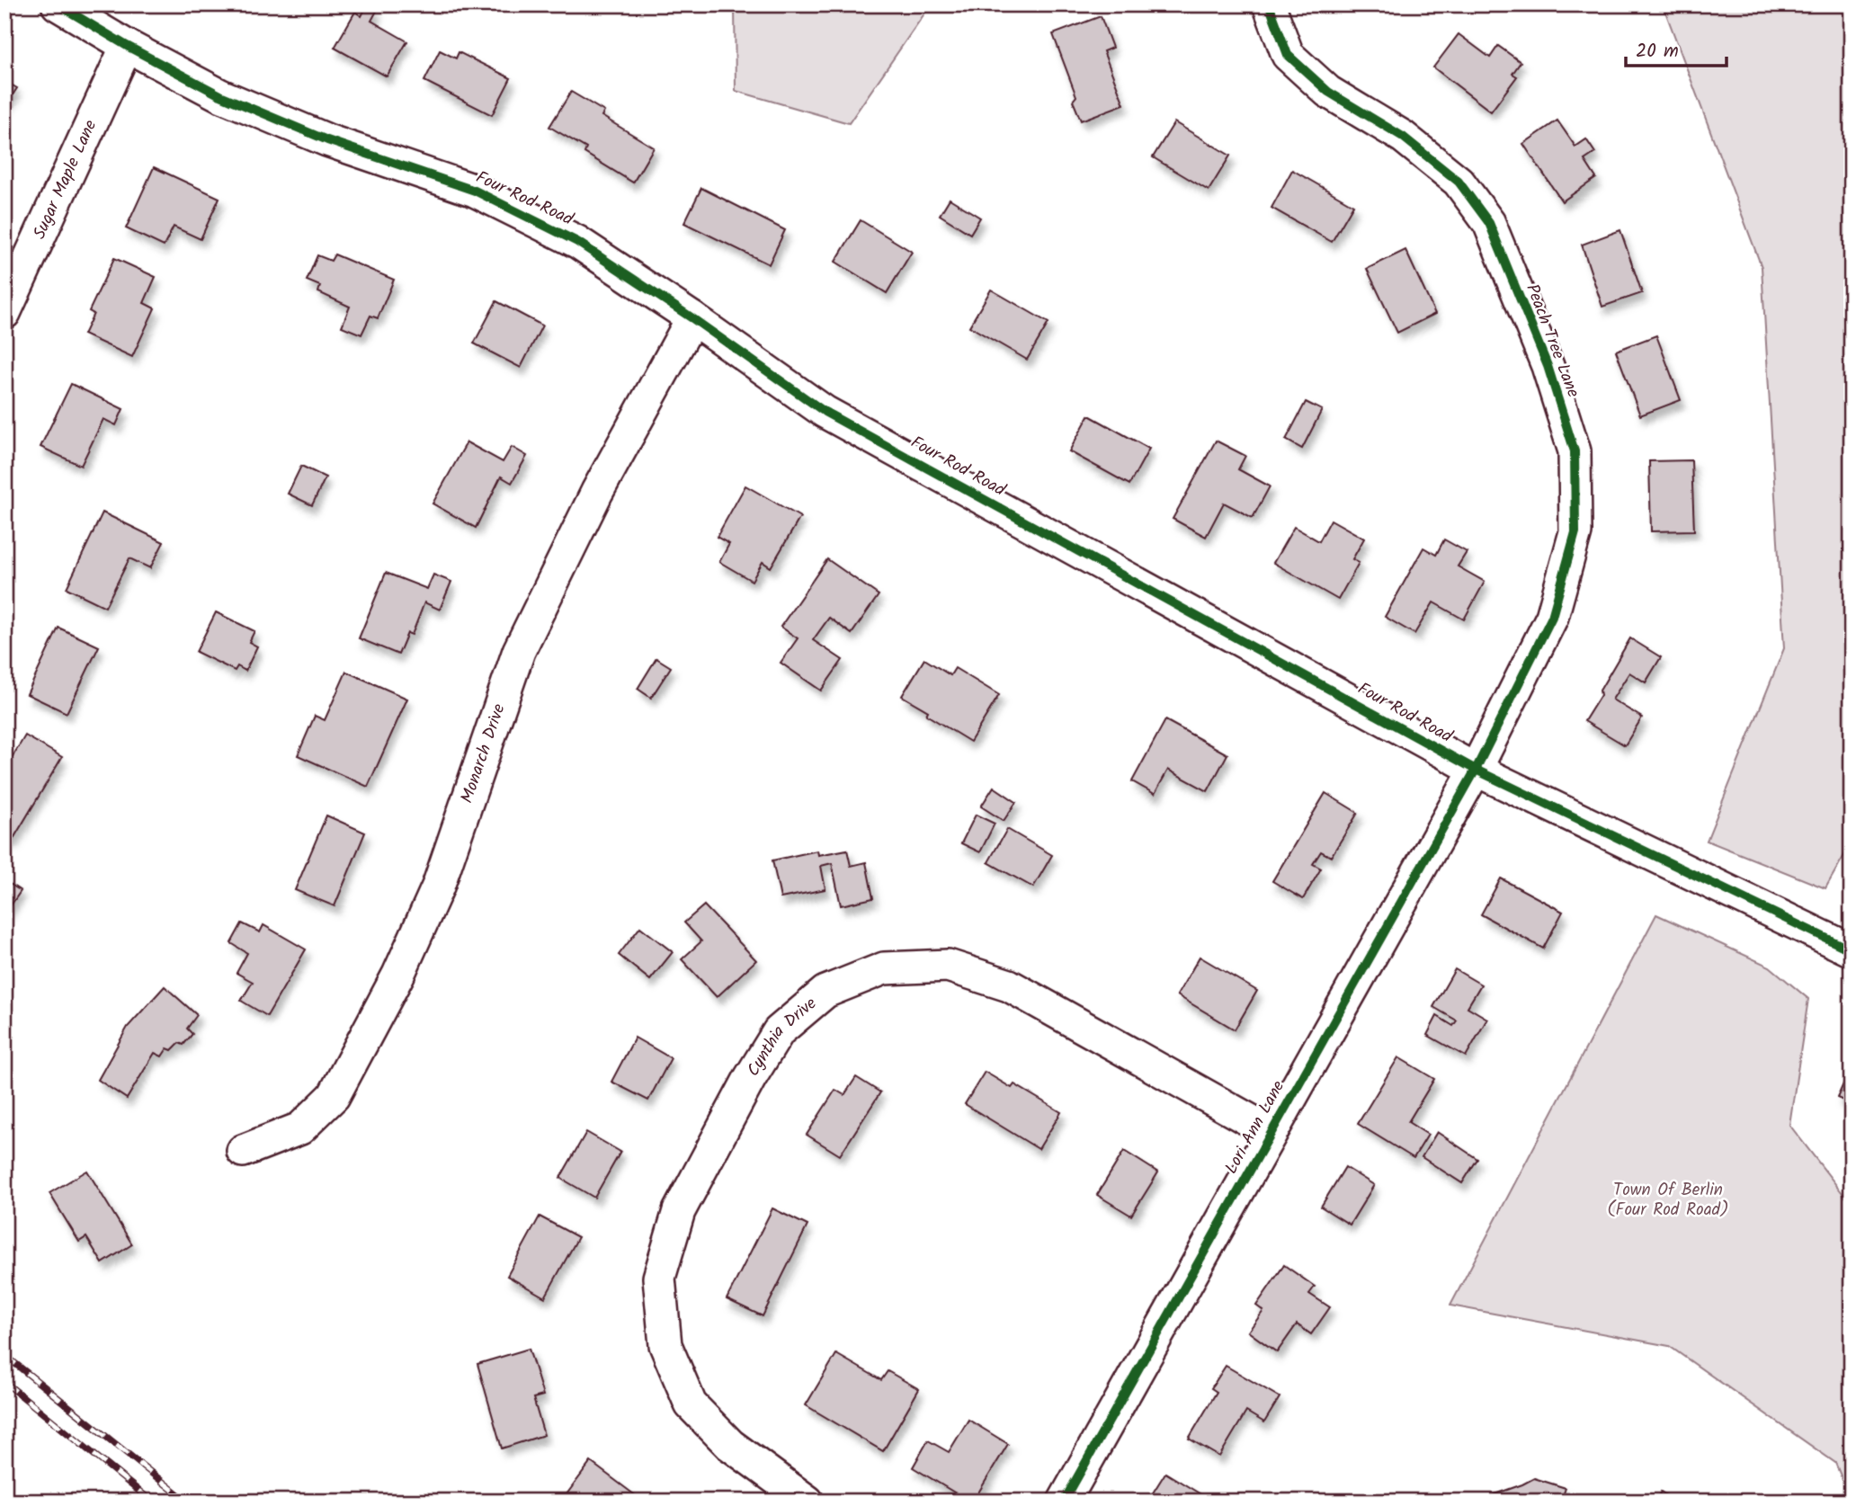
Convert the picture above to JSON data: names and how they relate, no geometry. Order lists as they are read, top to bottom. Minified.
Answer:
{"streets":{"street":["Sugar Maple Lane","Four Rod Road","Peach Tree Lane","Monarch Drive","Cynthia Drive","Lori Ann Lane"]},"crossings":[["Sugar Maple Lane","Four Rod Road"],["Four Rod Road","Peach Tree Lane"],["Four Rod Road","Monarch Drive"],["Four Rod Road","Lori Ann Lane"],["Peach Tree Lane","Lori Ann Lane"],["Cynthia Drive","Lori Ann Lane"]],"parks":["Town Of Berlin (Four Rod Road)"],"scale_bar":"20 m"}
